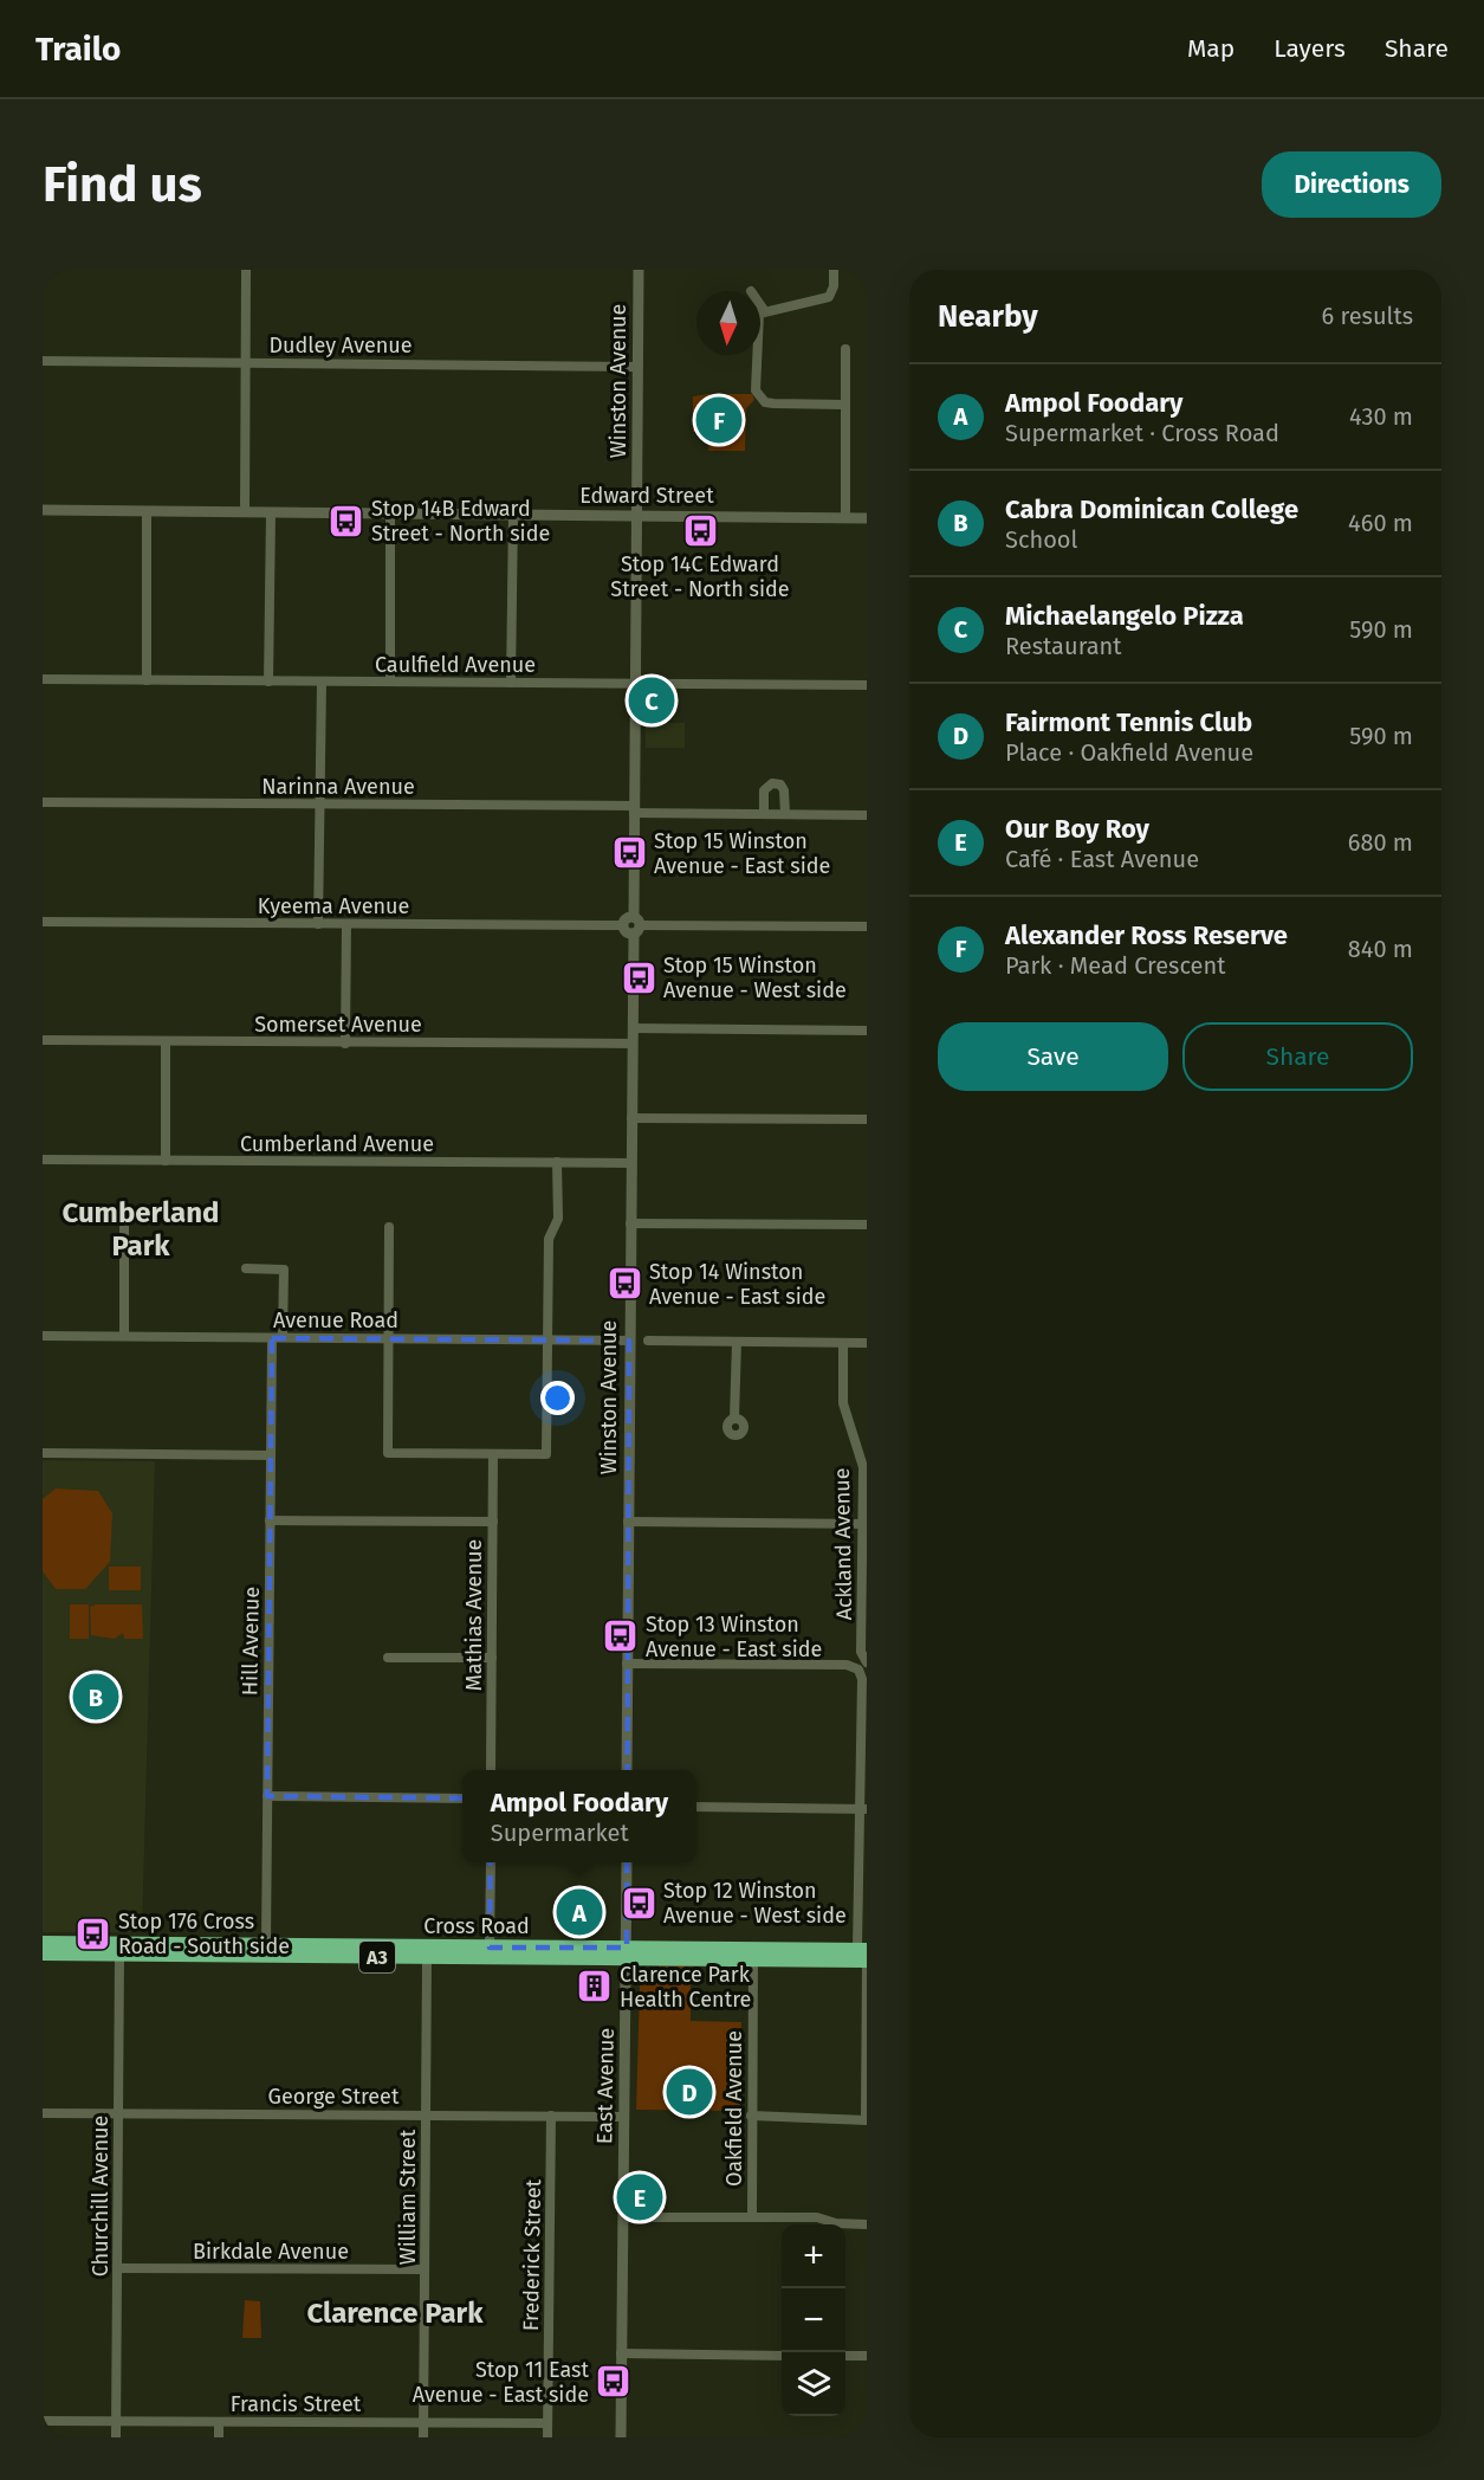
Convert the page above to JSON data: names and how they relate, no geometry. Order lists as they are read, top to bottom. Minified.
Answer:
{"streets":{"highway":["Cross Road","A3"],"street":["Dudley Avenue","Winston Avenue","Edward Street","Caulfield Avenue","Narinna Avenue","Kyeema Avenue","Somerset Avenue","Cumberland Avenue","Avenue Road","Ackland Avenue","Mathias Avenue","Hill Avenue","East Avenue","George Street","Oakfield Avenue","Churchill Avenue","William Street","Birkdale Avenue","Frederick Street","Francis Street"]},"crossings":[["Dudley Avenue","Winston Avenue"],["Winston Avenue","Edward Street"],["Winston Avenue","Caulfield Avenue"],["Winston Avenue","Narinna Avenue"],["Winston Avenue","Somerset Avenue"],["Winston Avenue","Cumberland Avenue"],["Winston Avenue","Avenue Road"],["Avenue Road","Hill Avenue"],["Ackland Avenue","Cross Road"],["Hill Avenue","Cross Road"],["Cross Road","East Avenue"],["Cross Road","Oakfield Avenue"],["Cross Road","Churchill Avenue"],["Cross Road","William Street"],["East Avenue","George Street"],["George Street","Churchill Avenue"],["George Street","William Street"],["George Street","Frederick Street"],["Churchill Avenue","Birkdale Avenue"],["Churchill Avenue","Francis Street"],["William Street","Birkdale Avenue"],["William Street","Francis Street"],["Frederick Street","Francis Street"]],"districts":["Cumberland Park","Clarence Park"],"places":{"bus stop":["Stop 14B Edward Street - North side","Stop 14C Edward Street - North side","Stop 15 Winston Avenue - East side","Stop 15 Winston Avenue - West side","Stop 14 Winston Avenue - East side","Stop 13 Winston Avenue - East side","Stop 12 Winston Avenue - West side","Stop 176 Cross Road - South side","Stop 11 East Avenue - East side"],"building":["Clarence Park Health Centre"]},"north":"bottom","page":{"header":"Trailo","nav":["Map","Layers","Share"],"buttons":["Directions",["Save","Share"]],"title":"Find us","heading":["Nearby","6 results"],"list":[{"mark":"A","name":"Ampol Foodary","note":"Supermarket · Cross Road","value":"430 m"},{"mark":"B","name":"Cabra Dominican College","note":"School","value":"460 m"},{"mark":"C","name":"Michaelangelo Pizza","note":"Restaurant","value":"590 m"},{"mark":"D","name":"Fairmont Tennis Club","note":"Place · Oakfield Avenue","value":"590 m"},{"mark":"E","name":"Our Boy Roy","note":"Café · East Avenue","value":"680 m"},{"mark":"F","name":"Alexander Ross Reserve","note":"Park · Mead Crescent","value":"840 m"}],"pins":["F","C","B","A","D","E"],"popup":["Ampol Foodary","Supermarket"],"map_buttons":["+","−"]}}
